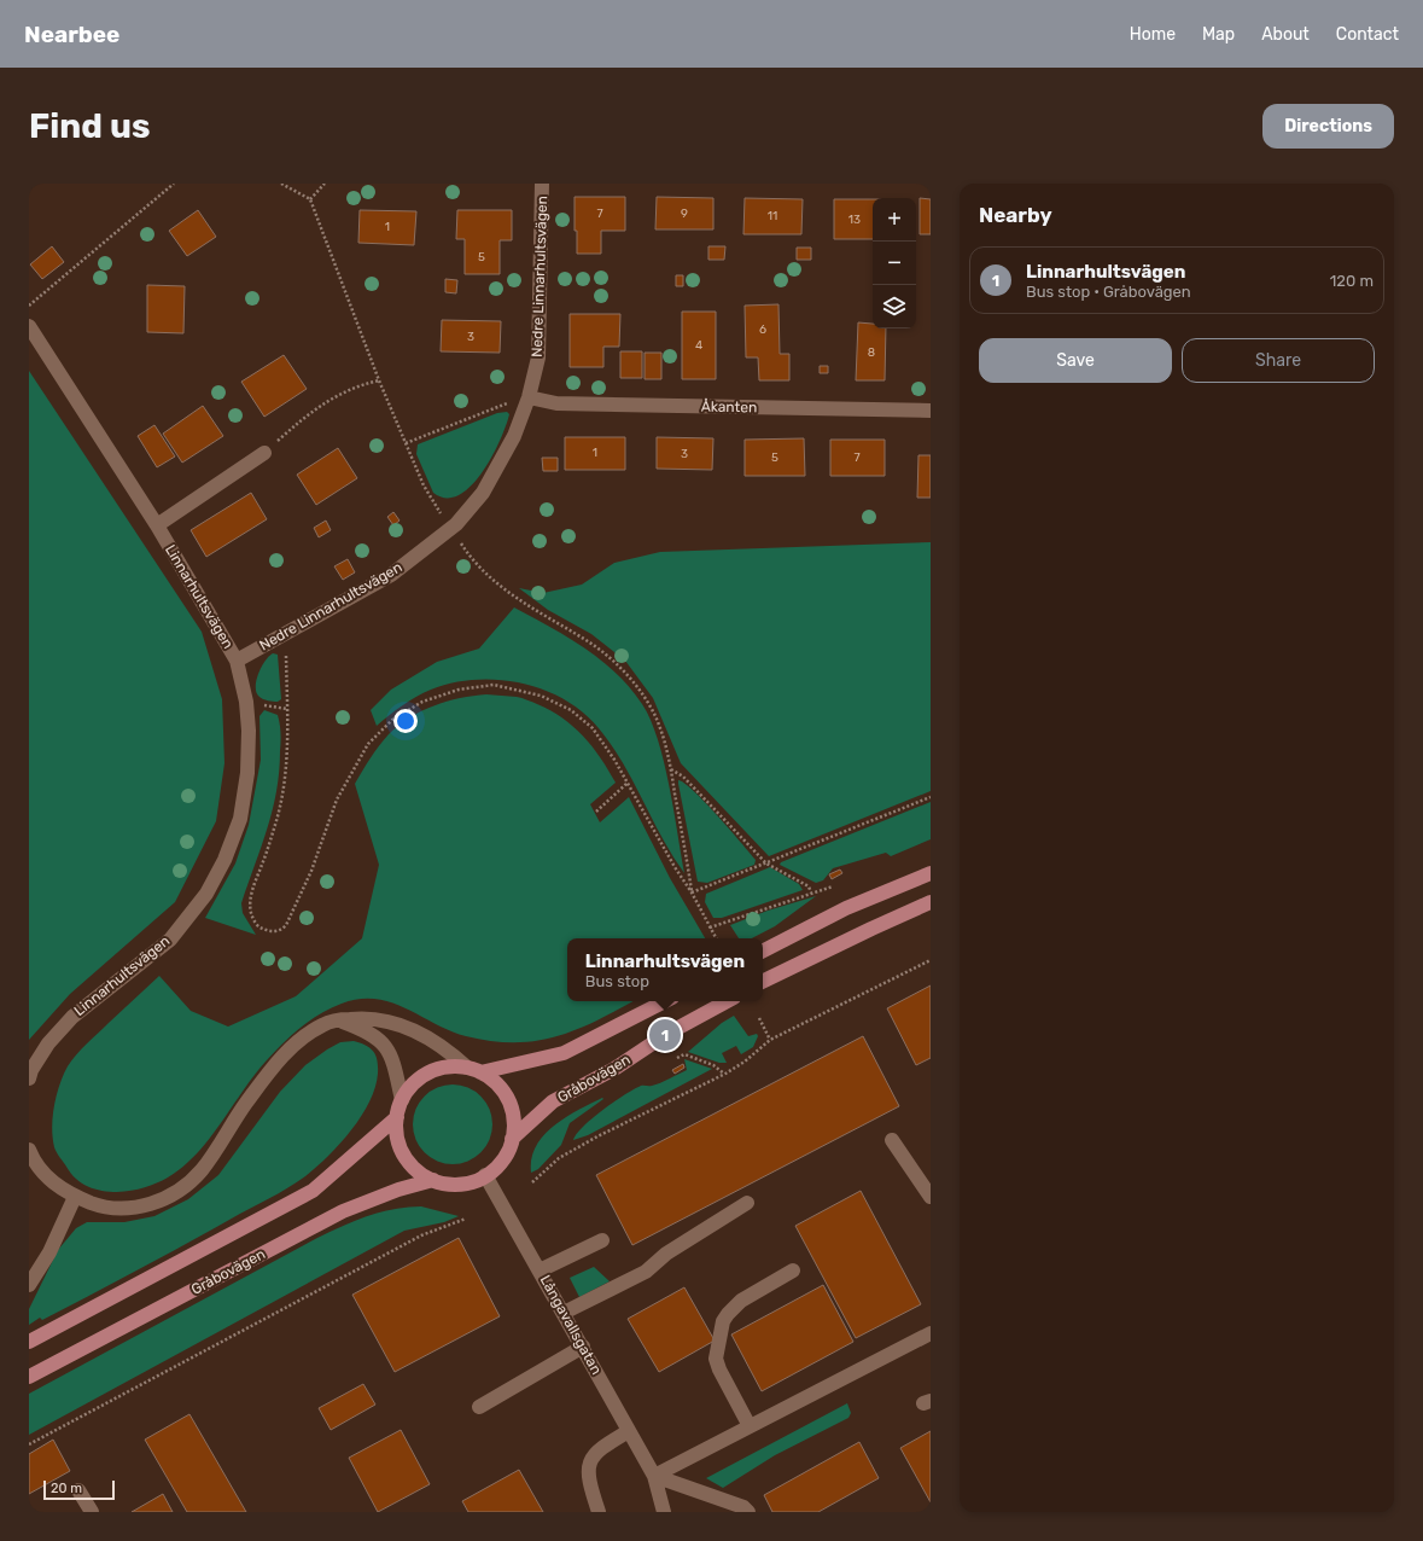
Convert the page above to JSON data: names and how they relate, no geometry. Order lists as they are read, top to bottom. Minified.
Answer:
{"streets":{"main road":["Gråbovägen"],"street":["Nedre Linnarhultsvägen","Åkanten","Linnarhultsvägen","Långavallsgatan"]},"crossings":[["Nedre Linnarhultsvägen","Åkanten"],["Nedre Linnarhultsvägen","Linnarhultsvägen"],["Gråbovägen","Långavallsgatan"]],"house_numbers":["7","9","11","13","1","5","6","3","4","8","1","3","5","7"],"scale_bar":"20 m","page":{"header":"Nearbee","nav":["Home","Map","About","Contact"],"buttons":["Directions",["Save","Share"]],"title":"Find us","heading":"Nearby","map_buttons":["+","−"],"list":[{"mark":"1","name":"Linnarhultsvägen","note":"Bus stop · Gråbovägen","value":"120 m"}],"popup":["Linnarhultsvägen","Bus stop"],"pins":"1","scale":"20 m"}}
